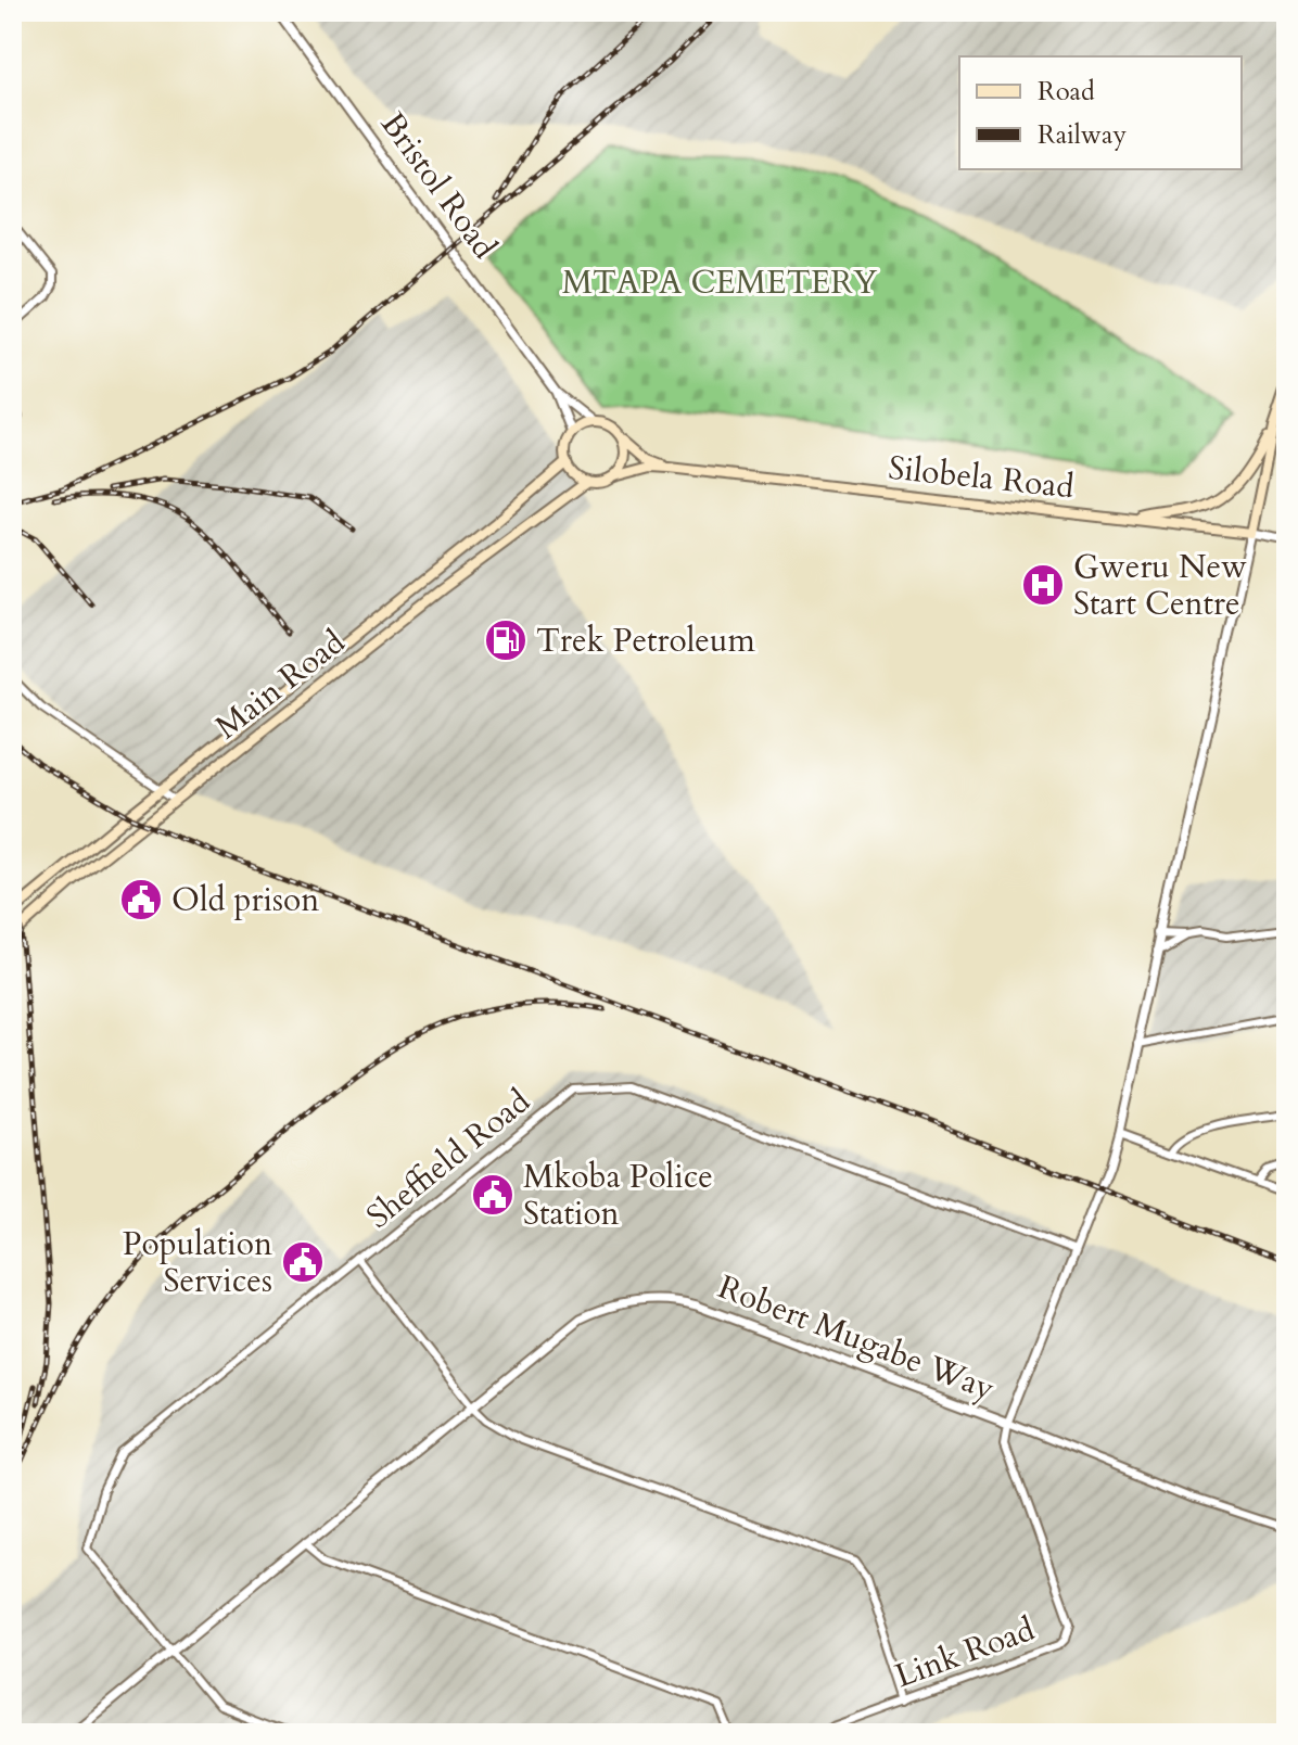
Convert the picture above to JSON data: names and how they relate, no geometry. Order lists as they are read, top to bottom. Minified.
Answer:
{"streets":{"main road":["Silobela Road","Main Road"],"street":["Bristol Road","Sheffield Road","Robert Mugabe Way","Link Road"]},"crossings":[["Bristol Road","Silobela Road"],["Bristol Road","Main Road"],["Silobela Road","Main Road"],["Silobela Road","Robert Mugabe Way"],["Sheffield Road","Robert Mugabe Way"],["Robert Mugabe Way","Link Road"]],"parks":["MTAPA CEMETERY"],"places":{"hospital":["Gweru New Start Centre"],"fuel station":["Trek Petroleum"],"public building":["Old prison","Mkoba Police Station","Population Services"]},"legend":["Road","Railway"]}
